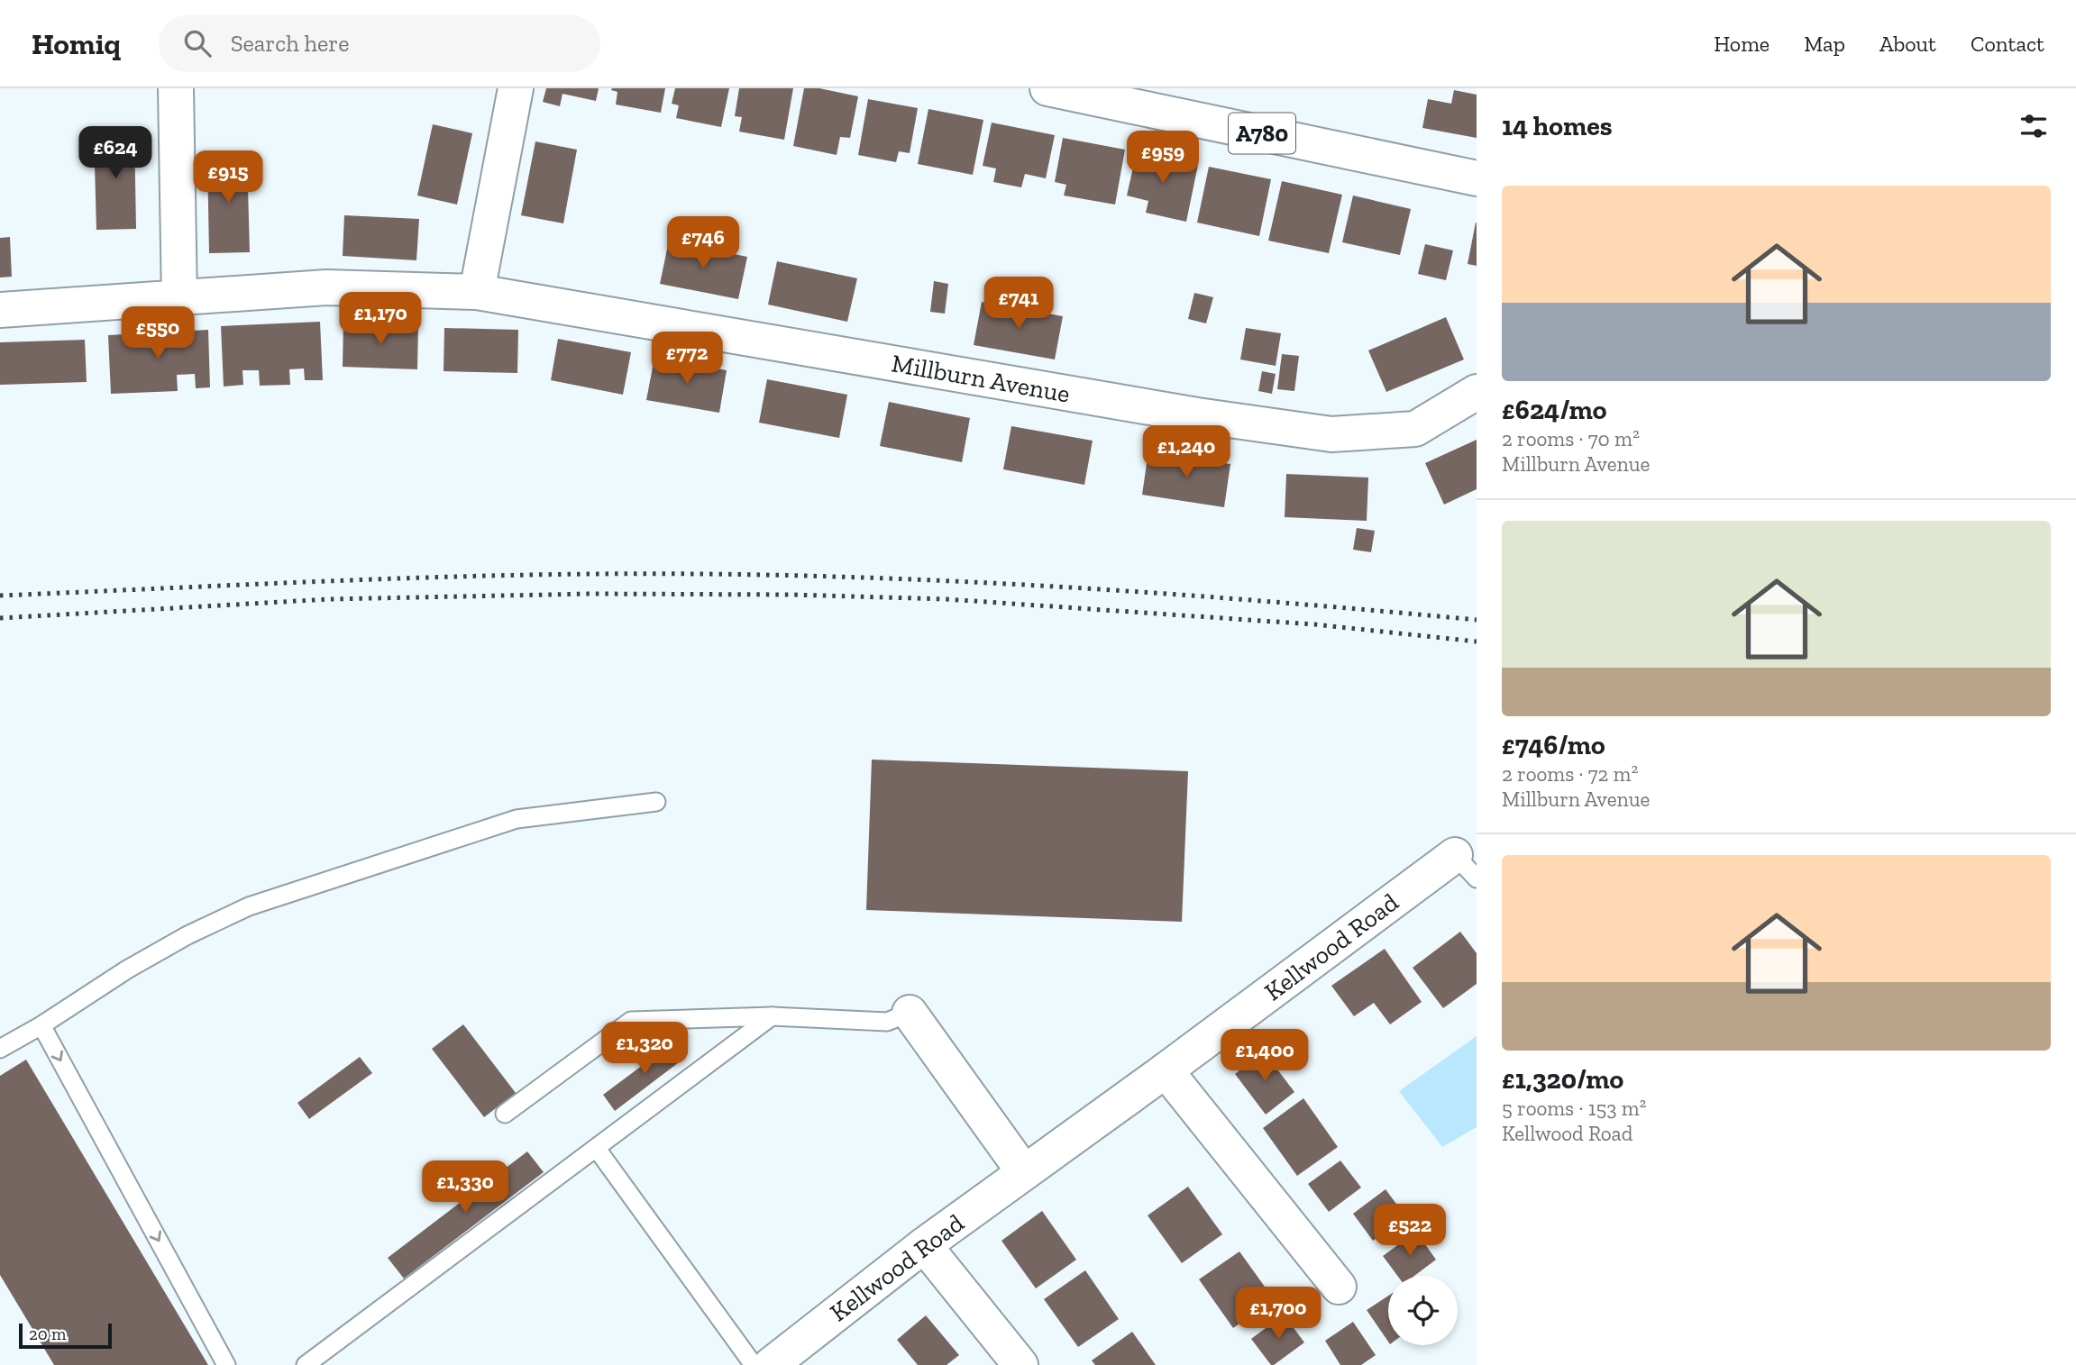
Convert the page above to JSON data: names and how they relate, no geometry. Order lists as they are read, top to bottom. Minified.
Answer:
{"streets":{"street":["A780","Millburn Avenue","Kellwood Road"]},"scale_bar":"20 m","page":{"header":"Homiq","search":"Search here","nav":["Home","Map","About","Contact"],"heading":"14 homes","price":["£624","£959","£915","£746","£741","£1,170","£550","£772","£1,240","£1,320","£1,400","£1,330","£522","£1,700"],"list":[{"name":"£624/mo","note":"2 rooms · 70 m² · Millburn Avenue"},{"name":"£746/mo","note":"2 rooms · 72 m² · Millburn Avenue"},{"name":"£1,320/mo","note":"5 rooms · 153 m² · Kellwood Road"}],"scale":"20 m"}}
